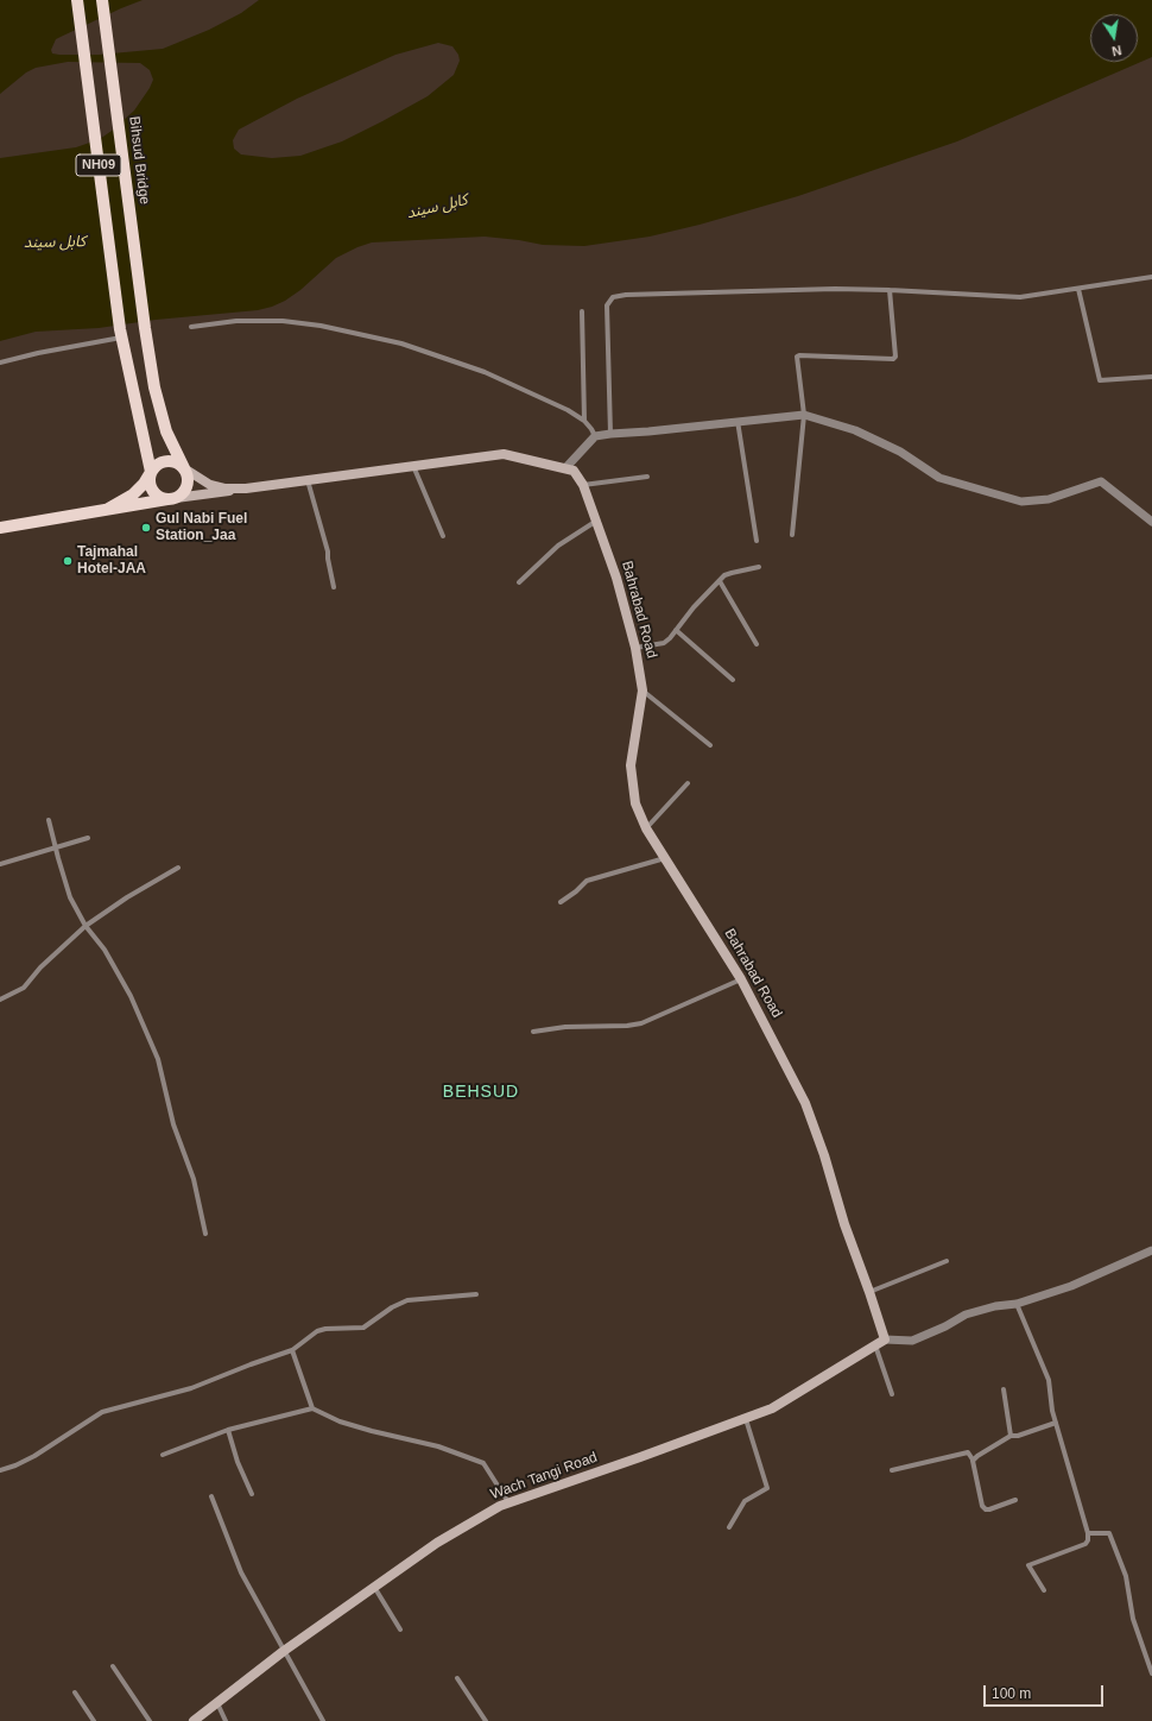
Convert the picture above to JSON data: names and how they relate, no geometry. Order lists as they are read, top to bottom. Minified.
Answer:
{"streets":{"main road":["Bihsud Bridge","NH09","Bahrabad Road","Wach Tangi Road"]},"crossings":[["Bihsud Bridge","NH09"],["Bihsud Bridge","Bahrabad Road"],["NH09","Bahrabad Road"],["Bahrabad Road","Wach Tangi Road"]],"districts":["BEHSUD"],"water":["کابل سيند"],"places":["Gul Nabi Fuel Station_Jaa","Tajmahal Hotel-JAA"],"scale_bar":"100 m","north":"bottom"}
